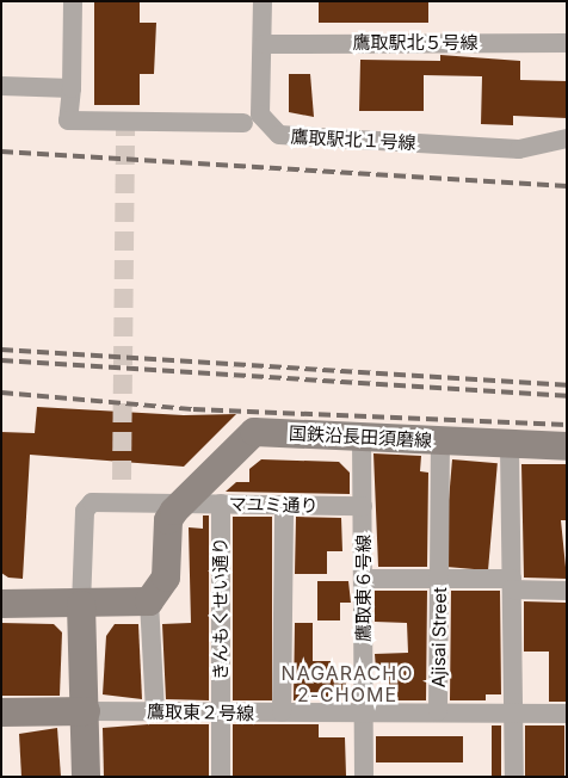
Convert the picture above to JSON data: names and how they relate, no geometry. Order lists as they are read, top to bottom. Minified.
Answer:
{"streets":{"street":["鷹取駅北５号線","鷹取駅北１号線","国鉄沿長田須磨線","マユミ通り","鷹取東６号線","きんもくせい通り","Ajisai Street","鷹取東２号線"]},"crossings":[["鷹取駅北５号線","鷹取駅北１号線"],["国鉄沿長田須磨線","マユミ通り"],["国鉄沿長田須磨線","鷹取東６号線"],["国鉄沿長田須磨線","Ajisai Street"],["マユミ通り","鷹取東６号線"],["マユミ通り","きんもくせい通り"],["鷹取東６号線","鷹取東２号線"],["きんもくせい通り","鷹取東２号線"],["Ajisai Street","鷹取東２号線"]],"districts":["NAGARACHO 2-CHOME"]}
